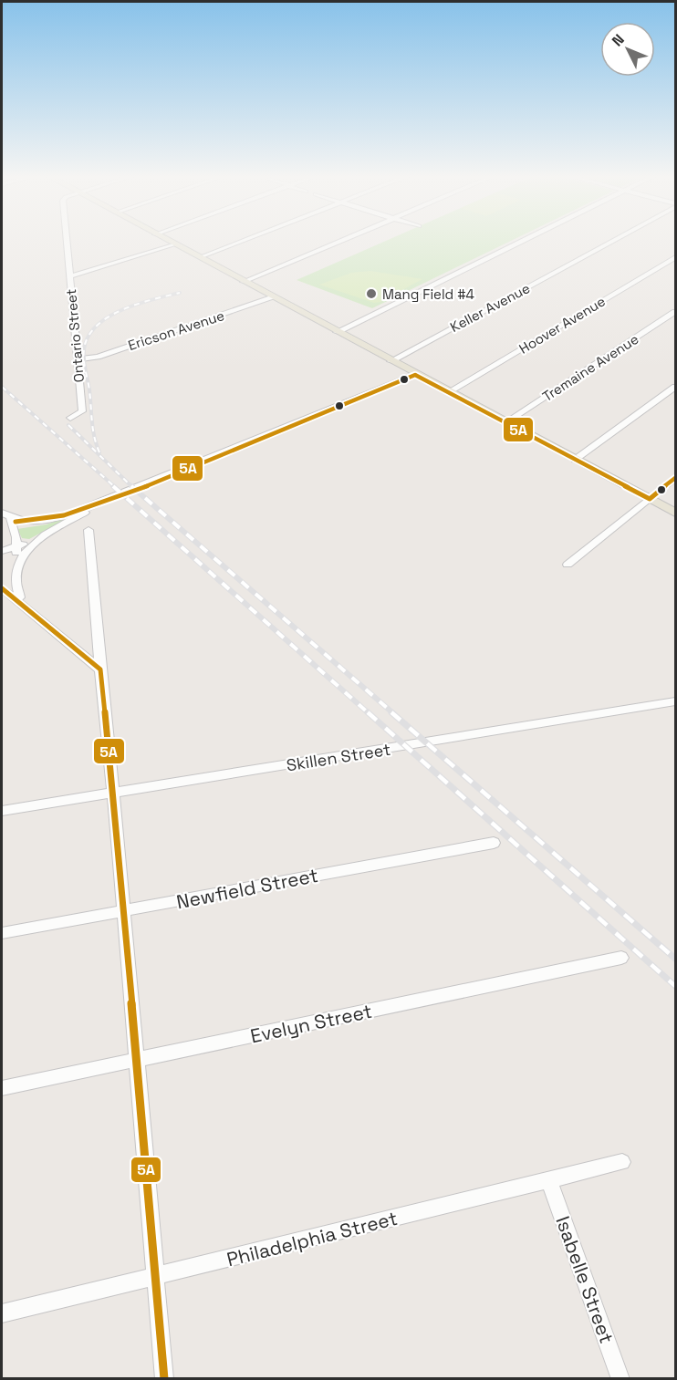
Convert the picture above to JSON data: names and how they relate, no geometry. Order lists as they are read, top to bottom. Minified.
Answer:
{"streets":{"street":["Keller Avenue","Hoover Avenue","Ericson Avenue","Ontario Street","Tremaine Avenue","Skillen Street","Newfield Street","Evelyn Street","Philadelphia Street","Isabelle Street"]},"crossings":[["Ericson Avenue","Ontario Street"],["Philadelphia Street","Isabelle Street"]],"places":["Mang Field #4"],"lines":["transit line 5A"],"north":"top left"}
